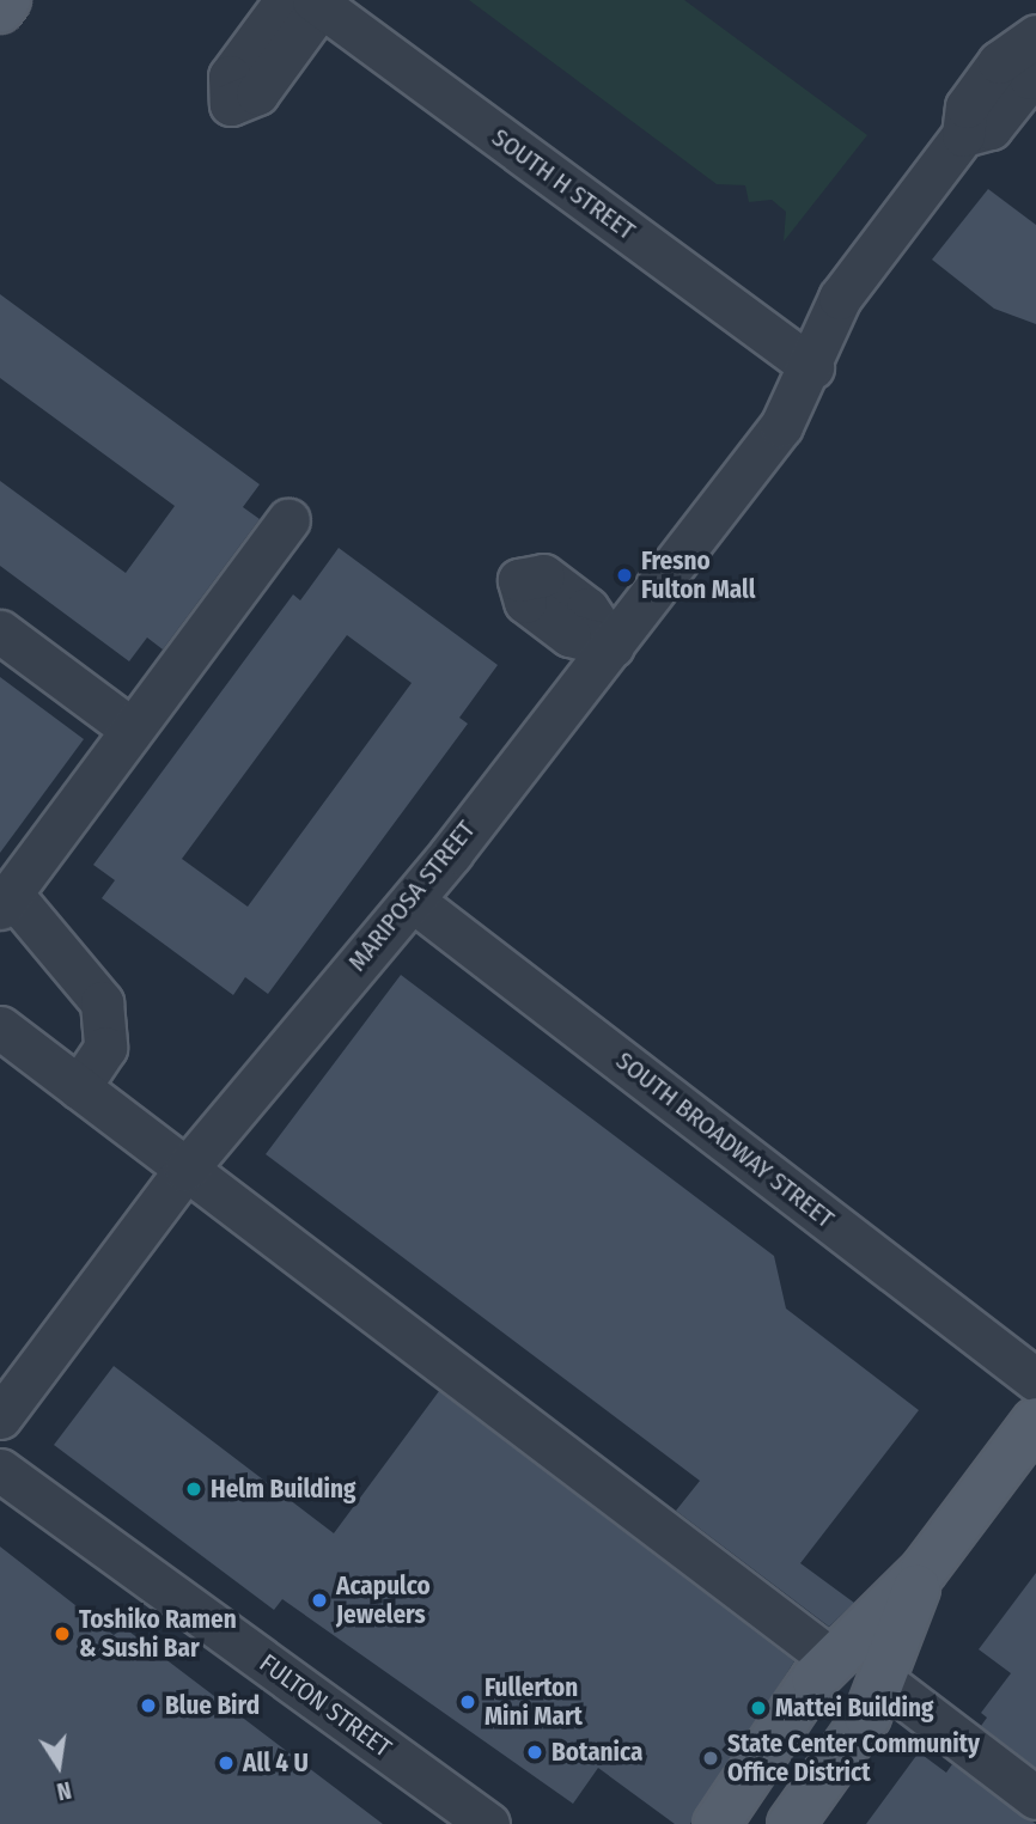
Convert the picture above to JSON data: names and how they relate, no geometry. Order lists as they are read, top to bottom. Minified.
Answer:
{"streets":{"street":["SOUTH H STREET","MARIPOSA STREET","SOUTH BROADWAY STREET","FULTON STREET"]},"crossings":[["SOUTH H STREET","MARIPOSA STREET"],["MARIPOSA STREET","SOUTH BROADWAY STREET"]],"places":["Fresno Fulton Mall","Helm Building","Acapulco Jewelers","Toshiko Ramen & Sushi Bar","Fullerton Mini Mart","Blue Bird","Mattei Building","Botanica","State Center Community Office District","All 4 U"],"north":"bottom"}
